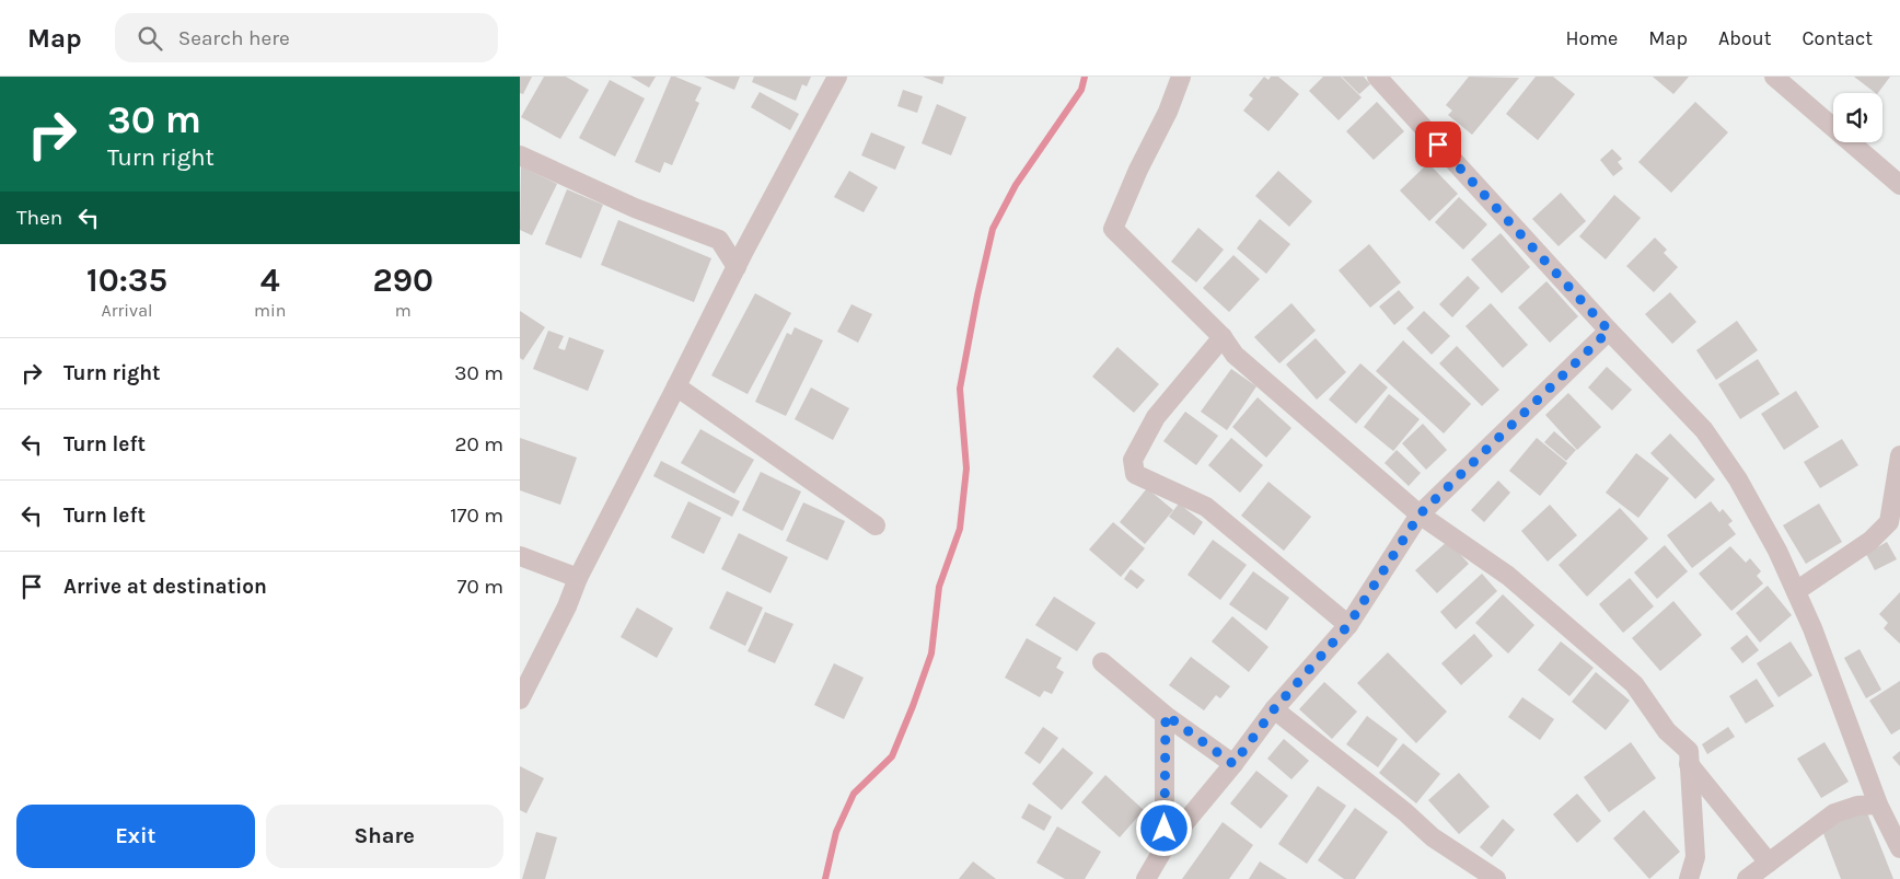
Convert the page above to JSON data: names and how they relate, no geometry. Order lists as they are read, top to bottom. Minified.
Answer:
{"page":{"header":"Map","search":"Search here","nav":["Home","Map","About","Contact"],"turn":["30 m","Turn right"],"then":"Then","eta":["10:35","Arrival","4","min","290","m"],"list":[{"name":"Turn right","value":"30 m"},{"name":"Turn left","value":"20 m"},{"name":"Turn left","value":"170 m"},{"name":"Arrive at destination","value":"70 m"}],"buttons":["Exit","Share"]}}
